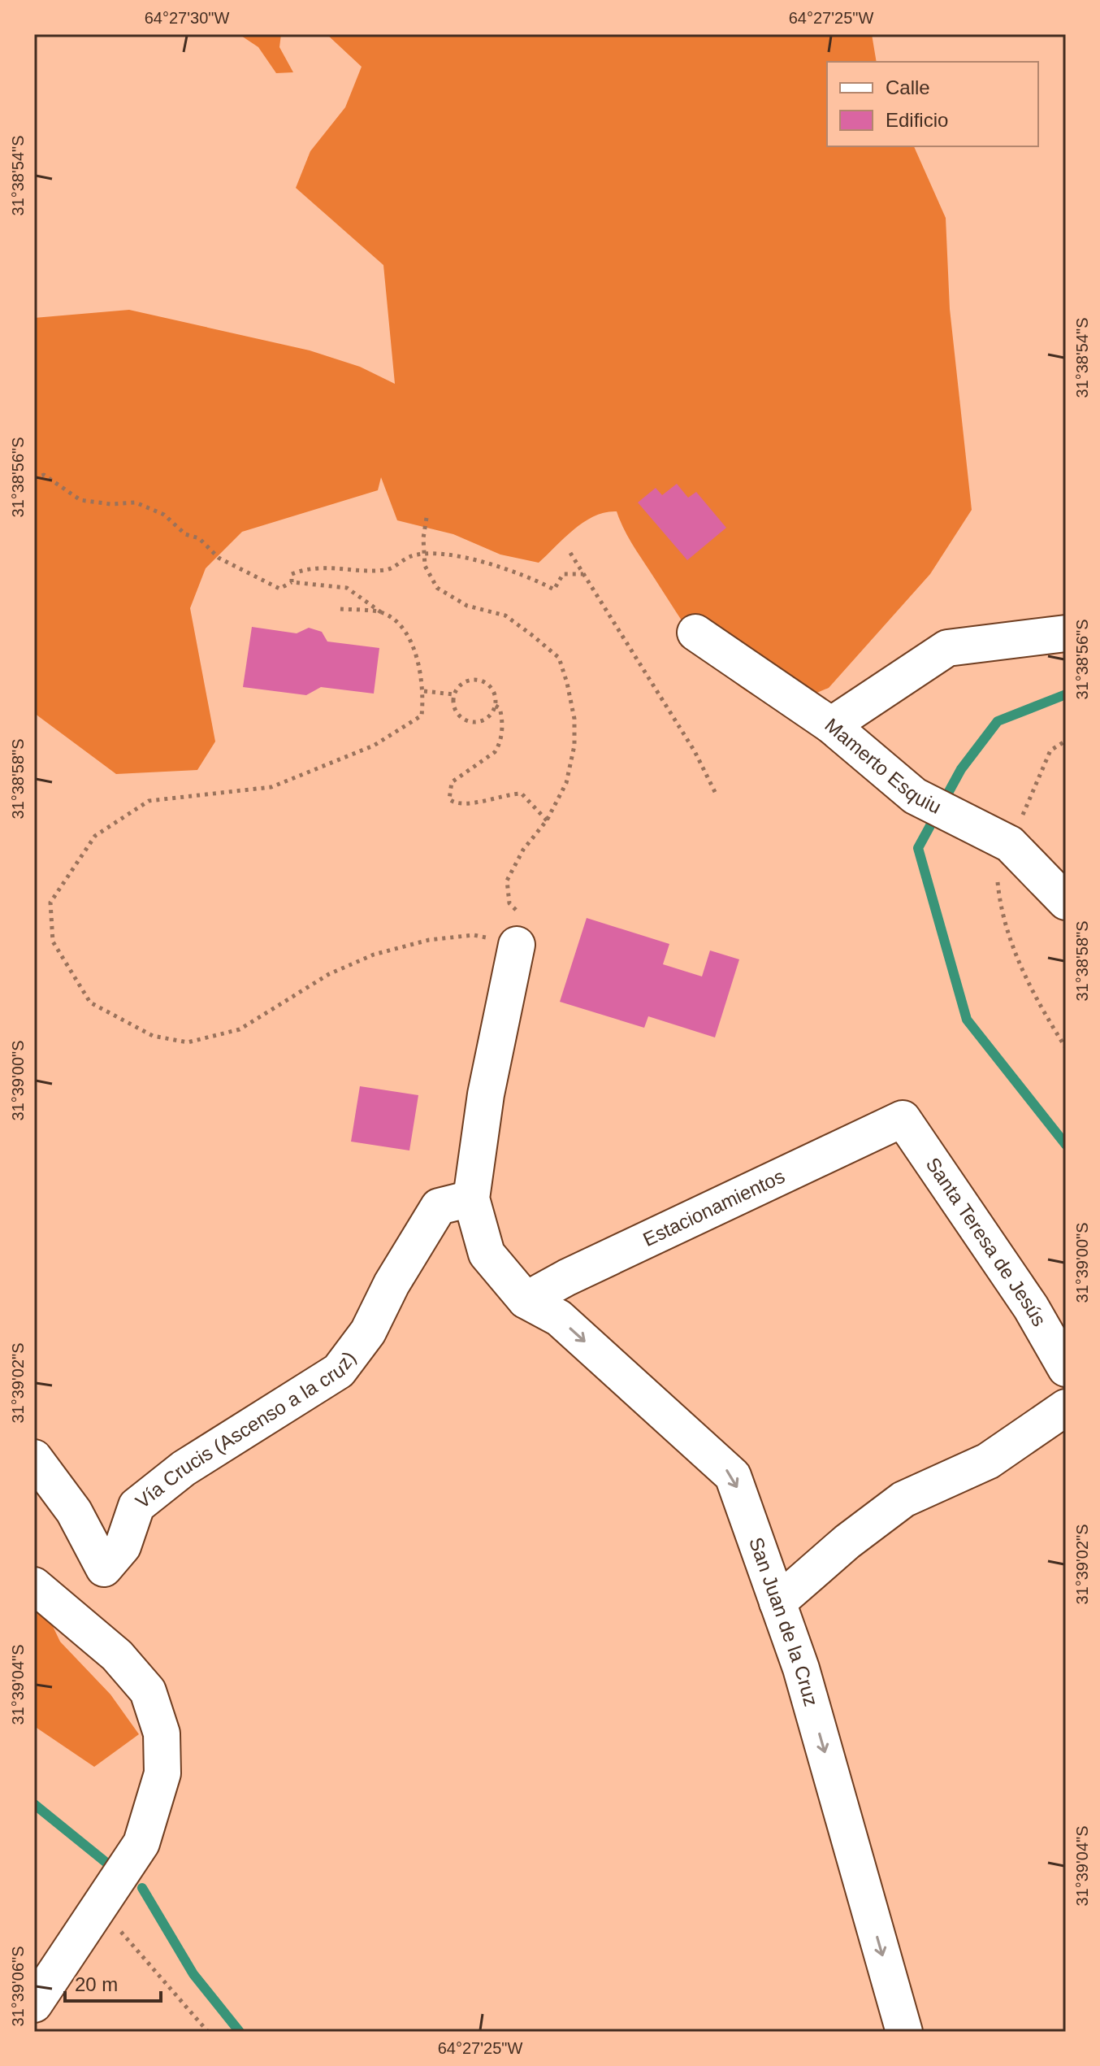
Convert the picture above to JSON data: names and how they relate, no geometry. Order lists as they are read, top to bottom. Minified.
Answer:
{"streets":{"street":["Mamerto Esquiu","Estacionamientos","Santa Teresa de Jesús","Vía Crucis (Ascenso a la cruz)","San Juan de la Cruz"]},"crossings":[["Estacionamientos","Santa Teresa de Jesús"],["Estacionamientos","San Juan de la Cruz"]],"one_way":["San Juan de la Cruz"],"legend":["Calle","Edificio"],"scale_bar":"20 m","coordinates":["64°27'30\"W","64°27'25\"W","31°38'54\"S","31°38'56\"S","31°38'58\"S","31°39'00\"S","31°39'02\"S","31°39'04\"S","31°39'06\"S"]}
